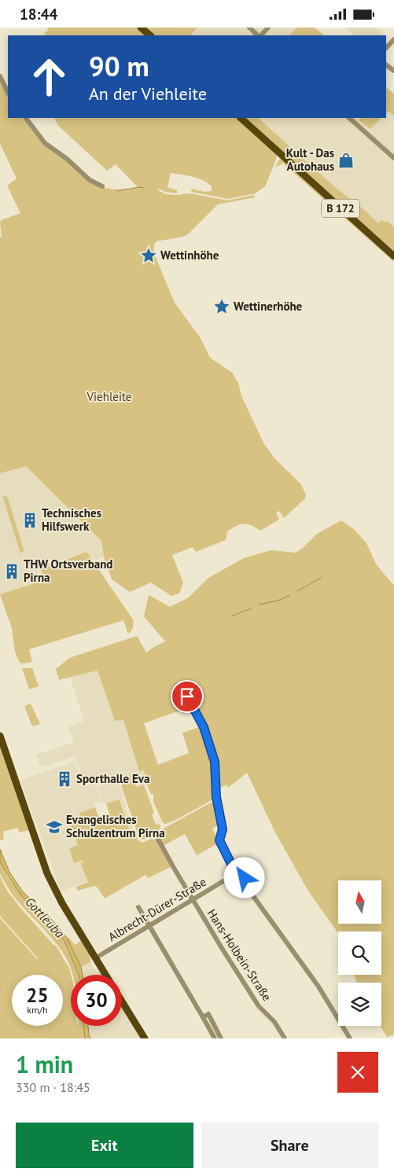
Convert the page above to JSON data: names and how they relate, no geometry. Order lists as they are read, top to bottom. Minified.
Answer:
{"streets":{"main road":["B 172"],"street":["Albrecht-Dürer-Straße","Hans-Holbein-Straße"]},"crossings":[["Albrecht-Dürer-Straße","Hans-Holbein-Straße"]],"water":["Gottleuba"],"parks":["Viehleite"],"places":{"shop":["Kult - Das Autohaus"],"place":["Wettinhöhe","Wettinerhöhe"],"building":["Technisches Hilfswerk","THW Ortsverband Pirna","Sporthalle Eva"],"school or university":["Evangelisches Schulzentrum Pirna"]},"north":"top","page":{"status":"18:44","turn":["90 m","An der Viehleite"],"speed":"25 km/h","limit":"30","heading":["1 min","330 m · 18:45"],"buttons":["Exit","Share"]}}
